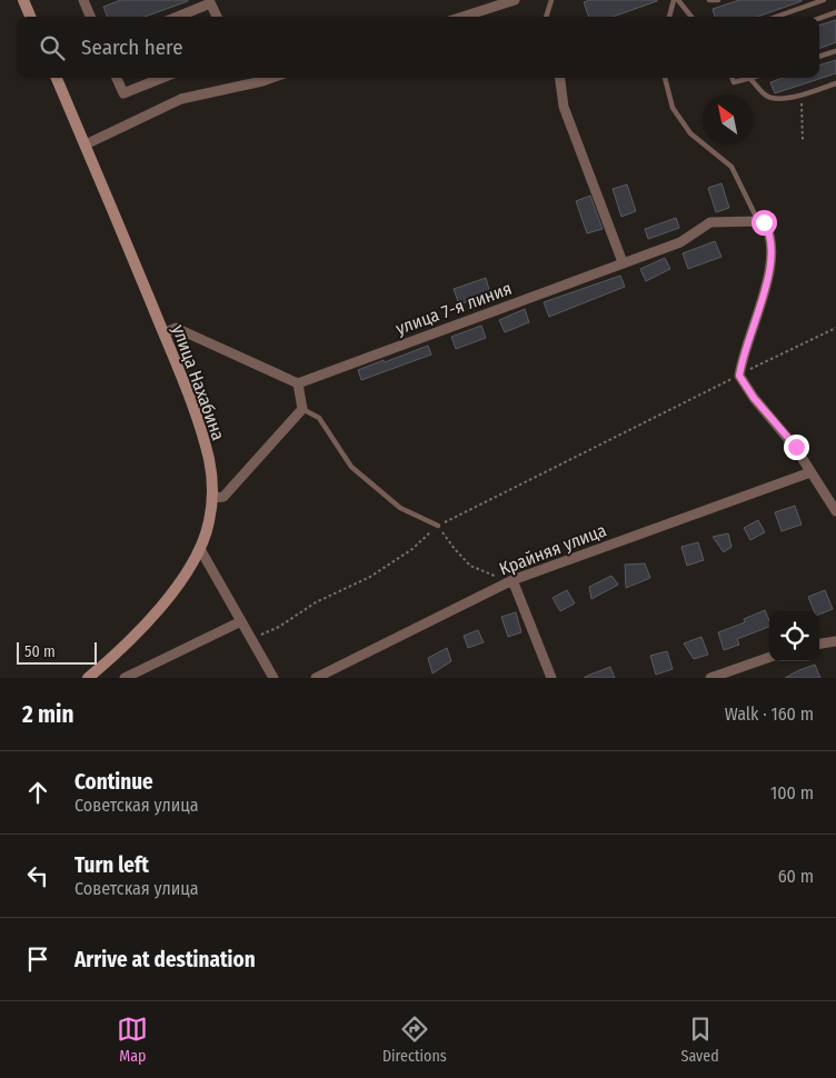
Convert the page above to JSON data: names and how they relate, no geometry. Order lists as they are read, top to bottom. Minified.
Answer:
{"streets":{"main road":["улица Нахабина"],"street":["улица 7-я линия","Крайняя улица"]},"scale_bar":"50 m","north":"top left","page":{"search":"Search here","scale":"50 m","heading":["2 min","Walk · 160 m"],"list":[["Continue","Советская улица","100 m"],["Turn left","Советская улица","60 m"],"Arrive at destination"],"nav":["Map","Directions","Saved"]}}
